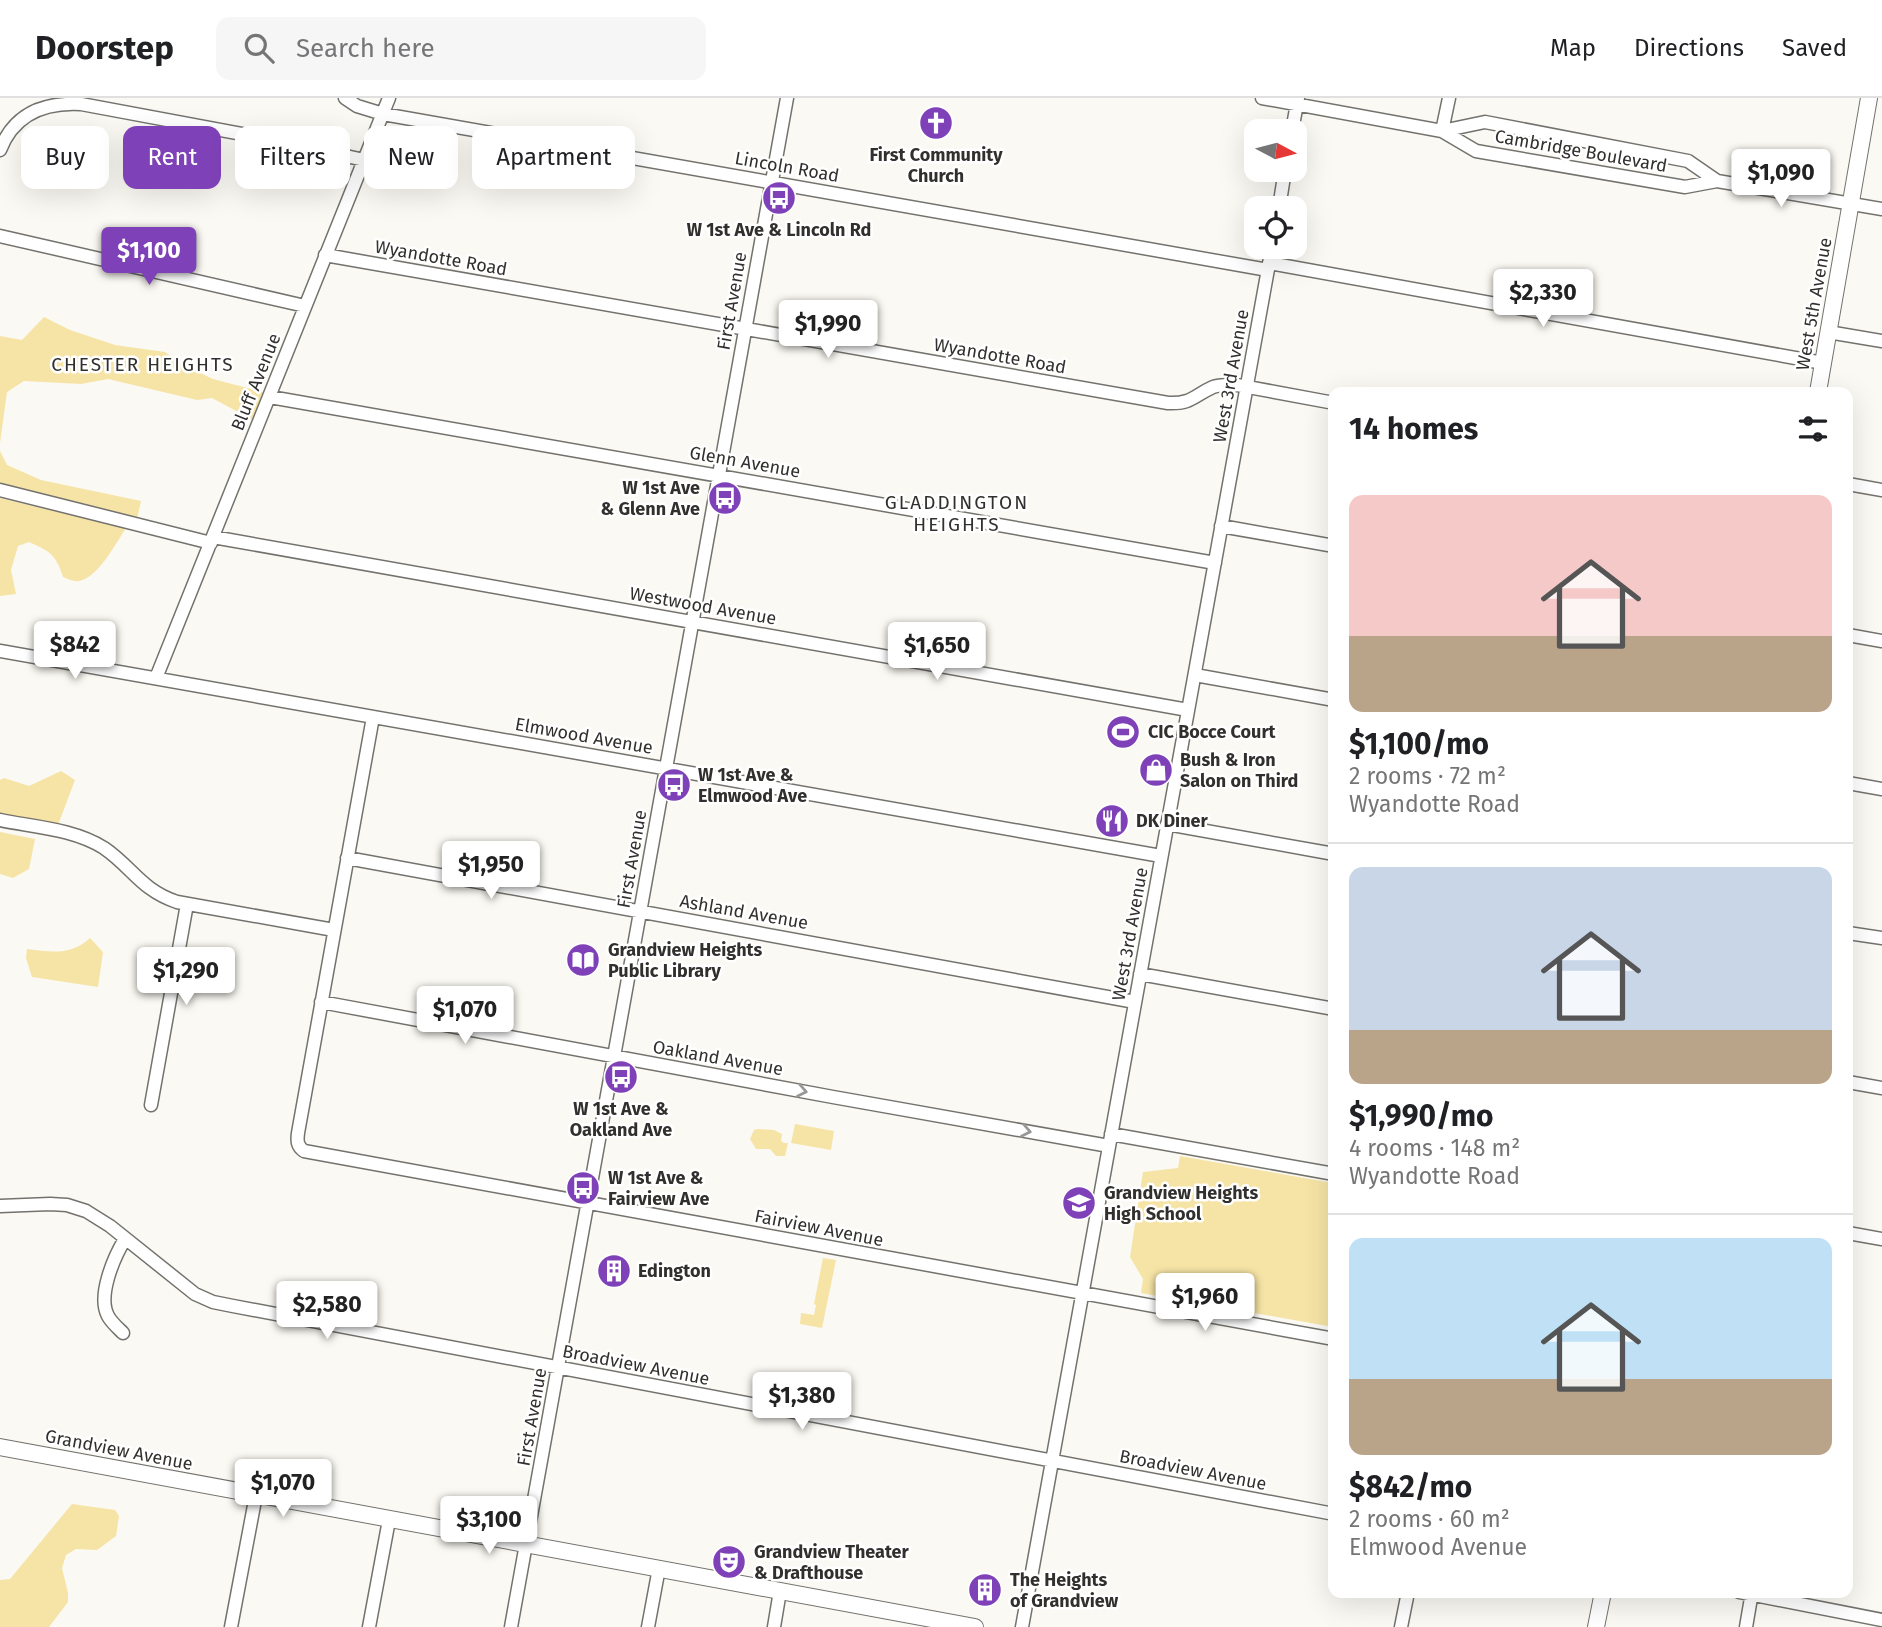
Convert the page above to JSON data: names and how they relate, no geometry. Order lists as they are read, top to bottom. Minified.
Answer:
{"streets":{"main road":["West 5th Avenue","Grandview Avenue"],"street":["Cambridge Boulevard","Lincoln Road","Wyandotte Road","First Avenue","West 3rd Avenue","Bluff Avenue","Glenn Avenue","Westwood Avenue","Elmwood Avenue","Ashland Avenue","Oakland Avenue","Fairview Avenue","Broadview Avenue"]},"crossings":[["Cambridge Boulevard","West 5th Avenue"],["Lincoln Road","First Avenue"],["Lincoln Road","West 5th Avenue"],["Lincoln Road","West 3rd Avenue"],["Lincoln Road","Bluff Avenue"],["Wyandotte Road","First Avenue"],["Wyandotte Road","West 3rd Avenue"],["Wyandotte Road","Bluff Avenue"],["First Avenue","Glenn Avenue"],["First Avenue","Westwood Avenue"],["First Avenue","Elmwood Avenue"],["First Avenue","Ashland Avenue"],["First Avenue","Oakland Avenue"],["First Avenue","Fairview Avenue"],["First Avenue","Broadview Avenue"],["First Avenue","Grandview Avenue"],["West 3rd Avenue","Glenn Avenue"],["West 3rd Avenue","Westwood Avenue"],["West 3rd Avenue","Elmwood Avenue"],["West 3rd Avenue","Ashland Avenue"],["West 3rd Avenue","Oakland Avenue"],["West 3rd Avenue","Fairview Avenue"],["West 3rd Avenue","Broadview Avenue"],["Bluff Avenue","Glenn Avenue"],["Bluff Avenue","Westwood Avenue"],["Bluff Avenue","Elmwood Avenue"],["Oakland Avenue","Fairview Avenue"]],"one_way":["Oakland Avenue"],"districts":["CHESTER HEIGHTS","GLADDINGTON HEIGHTS"],"places":{"church":["First Community Church"],"bus stop":["W 1st Ave & Lincoln Rd","W 1st Ave & Glenn Ave","W 1st Ave & Elmwood Ave","W 1st Ave & Oakland Ave","W 1st Ave & Fairview Ave"],"sports":["CIC Bocce Court"],"shop":["Bush & Iron Salon on Third"],"restaurant":["DK Diner"],"library":["Grandview Heights Public Library"],"school or university":["Grandview Heights High School"],"building":["Edington","The Heights of Grandview"],"theatre":["Grandview Theater & Drafthouse"]},"north":"right","page":{"header":"Doorstep","search":"Search here","nav":["Map","Directions","Saved"],"chip":["Buy","Rent","Filters","New","Apartment"],"price":["$1,090","$1,100","$2,330","$1,990","$842","$1,650","$1,950","$1,290","$1,070","$1,960","$2,580","$1,380","$1,070","$3,100"],"heading":"14 homes","list":[{"name":"$1,100/mo","note":"2 rooms · 72 m² · Wyandotte Road"},{"name":"$1,990/mo","note":"4 rooms · 148 m² · Wyandotte Road"},{"name":"$842/mo","note":"2 rooms · 60 m² · Elmwood Avenue"}]}}
